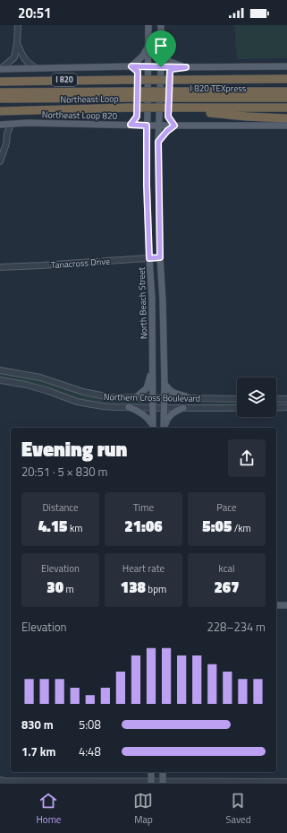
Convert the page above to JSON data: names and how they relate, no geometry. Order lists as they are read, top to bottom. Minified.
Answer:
{"streets":{"highway":["I 820","I 820 TEXpress","Northeast Loop"],"main road":["Northeast Loop 820","North Beach Street"],"street":["Tanacross Drive","Northern Cross Boulevard"]},"crossings":[["Northeast Loop 820","North Beach Street"],["Tanacross Drive","North Beach Street"],["North Beach Street","Northern Cross Boulevard"]],"page":{"status":"20:51","heading":["Evening run","20:51 · 5 × 830 m"],"stats":[["Distance","4.15 km"],["Time","21:06"],["Pace","5:05 /km"],["Elevation","30 m"],["Heart rate","138 bpm"],["kcal","267"]],"chart":["Elevation","228–234 m"],"list":[{"name":"830 m","note":"5:08"},{"name":"1.7 km","note":"4:48"}],"tabs":["Home","Map","Saved"]}}
